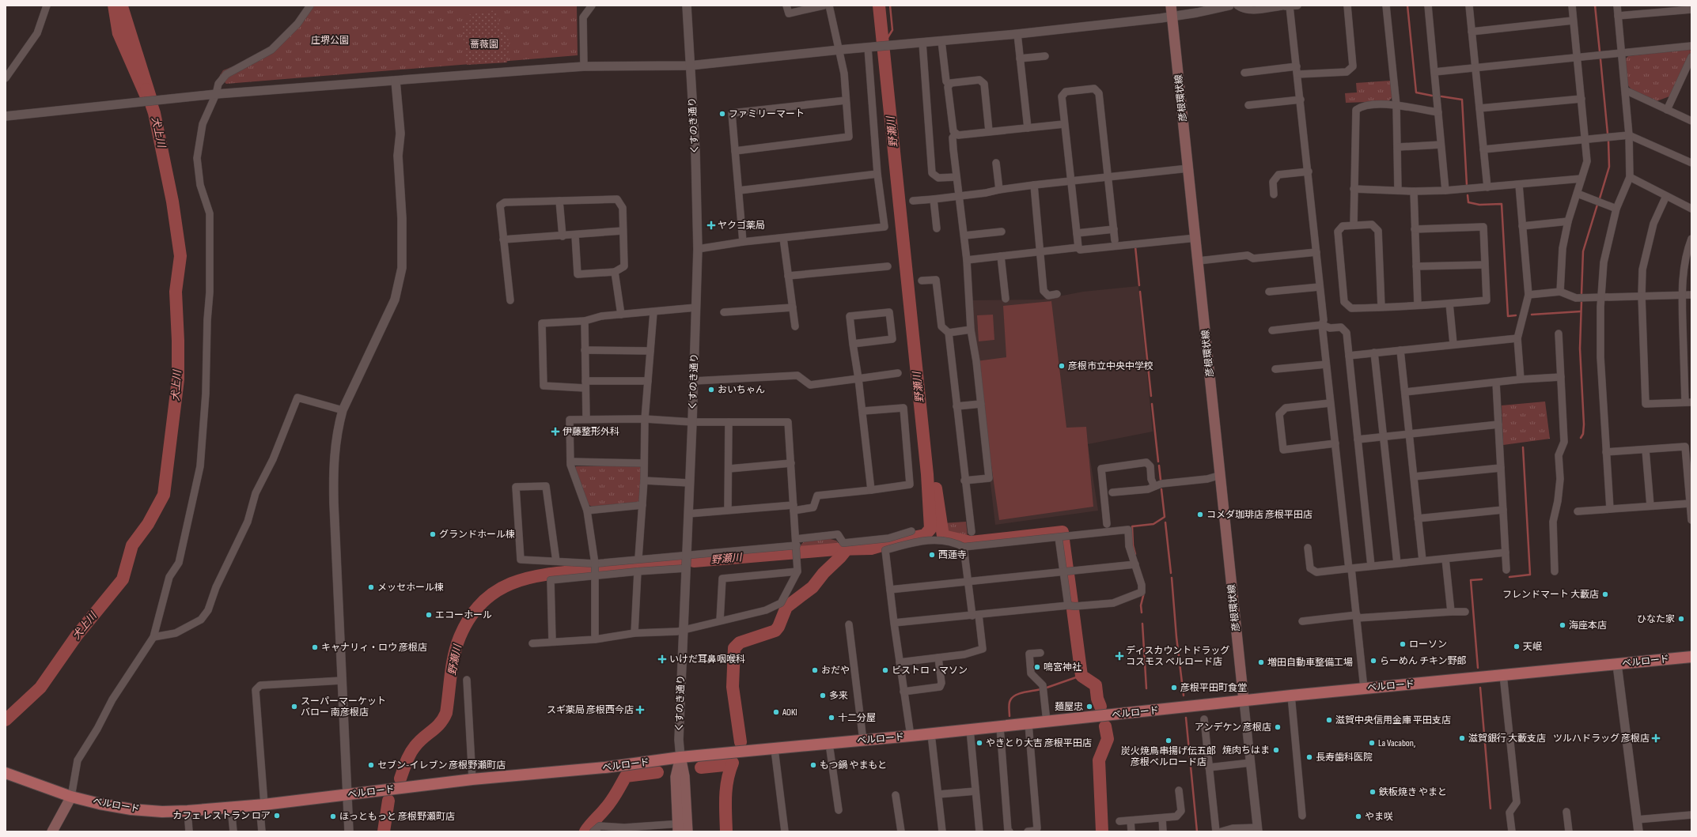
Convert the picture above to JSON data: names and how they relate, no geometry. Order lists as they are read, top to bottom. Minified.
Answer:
{"streets":{"main road":["彦根環状線","くすのき通り","ベルロード"]},"crossings":[["彦根環状線","ベルロード"],["くすのき通り","ベルロード"]],"water":["犬上川","野瀬川"],"parks":["庄堺公園","薔薇園"],"places":{"other":["ファミリーマート","彦根市立中央中学校","おいちゃん","コメダ珈琲店 彦根平田店","グランドホール棟","西蓮寺","メッセホール棟","フレンドマート 大藪店","エコーホール","ひなた家","海座本店","ローソン","天岷","キャナリィ・ロウ 彦根店","らーめん チキン野郎","増田自動車整備工場","鳴宮神社","おだや","ビストロ・マソン","彦根平田町食堂","多来","スーパーマーケット バロー 南彦根店","麺屋忠","AOKI","十二分屋","滋賀中央信用金庫 平田支店","アンデケン 彦根店","滋賀銀行 大藪支店","炭火焼鳥串揚げ伝五郎 彦根ベルロード店","やきとり大吉 彦根平田店","La Vacabon,","焼肉ちはま","長寿歯科医院","セブン-イレブン 彦根野瀬町店","もつ鍋 やまもと","鉄板焼き やまと","カフェ レストラン ロア","ほっともっと 彦根野瀬町店","やま咲"],"health":["ヤクゴ薬局","伊藤整形外科","ディスカウントドラッグ コスモス ベルロード店","いけだ耳鼻咽喉科","スギ薬局 彦根西今店","ツルハドラッグ 彦根店"]}}
